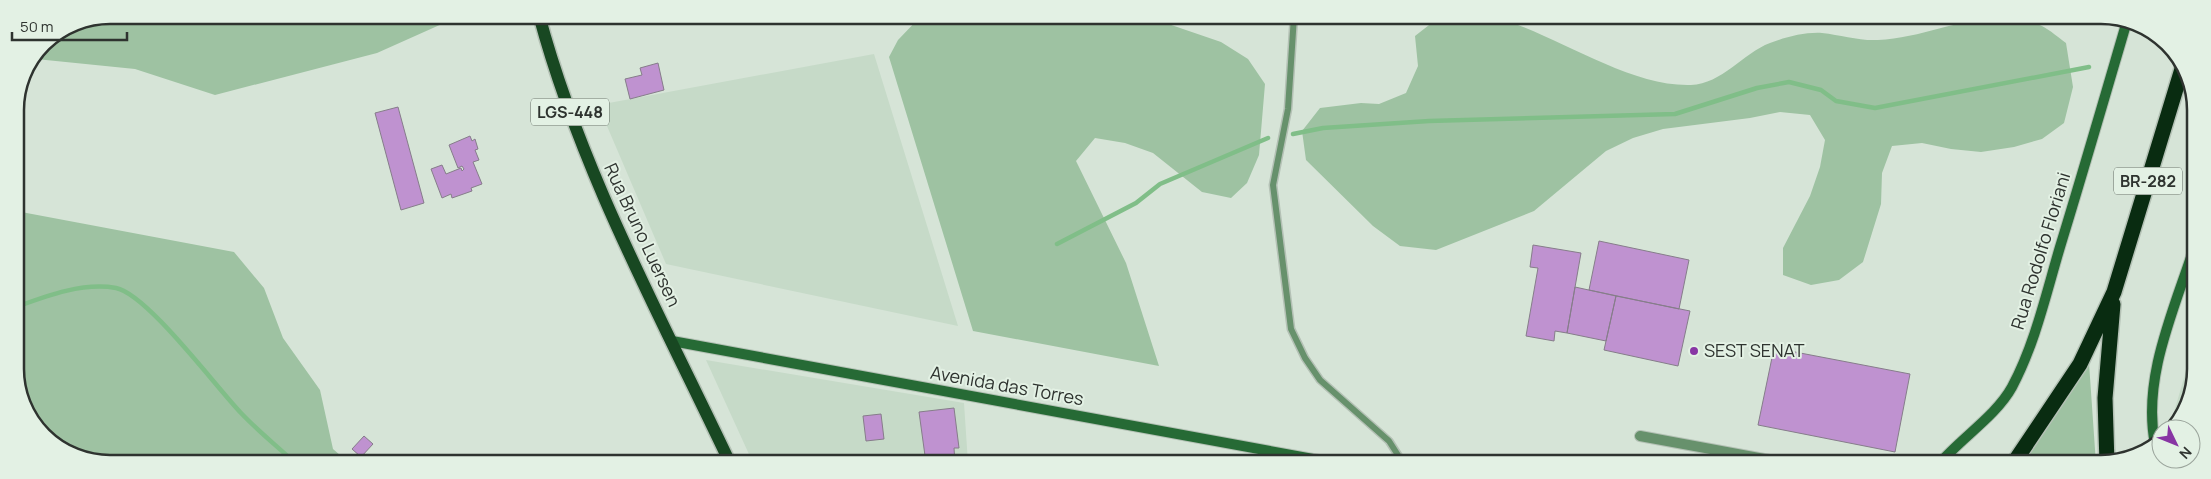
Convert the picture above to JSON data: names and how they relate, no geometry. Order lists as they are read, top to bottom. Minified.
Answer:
{"streets":{"highway":["BR-282"],"main road":["LGS-448","Rua Bruno Luersen","Rua Rodolfo Floriani","Avenida das Torres"]},"crossings":[["Rua Bruno Luersen","Avenida das Torres"]],"places":["SEST SENAT"],"scale_bar":"50 m","north":"bottom right"}
